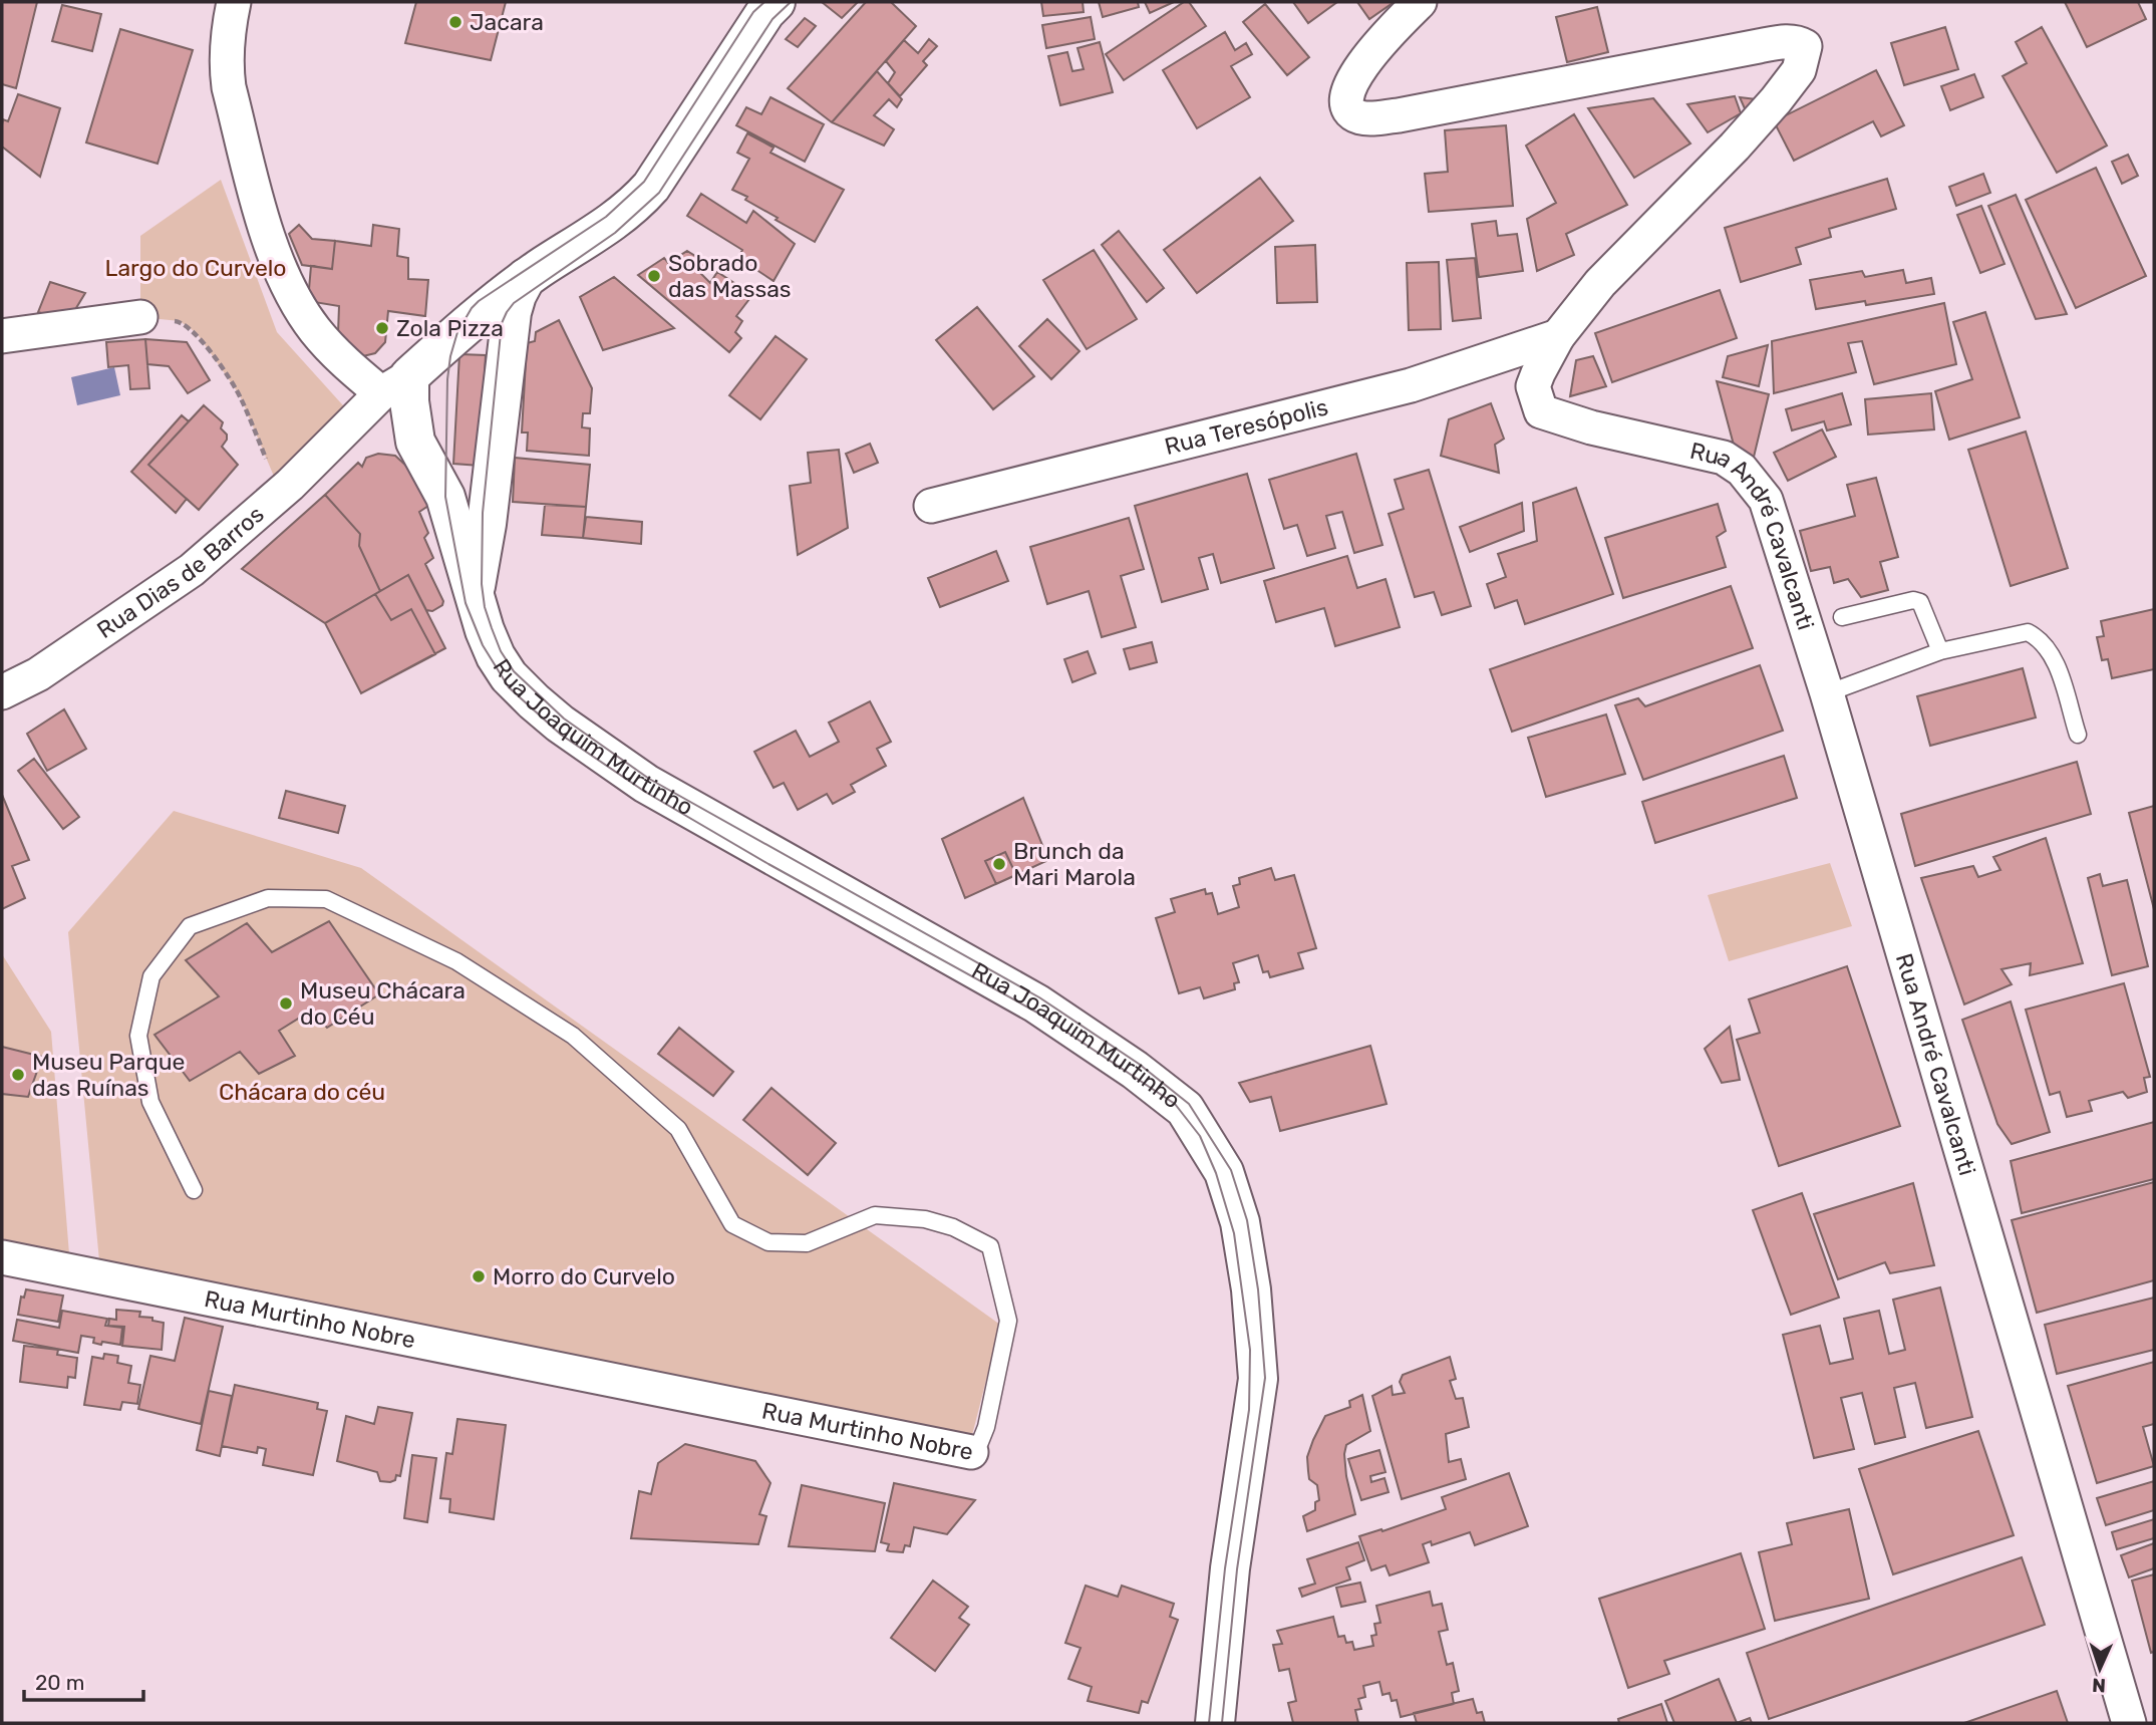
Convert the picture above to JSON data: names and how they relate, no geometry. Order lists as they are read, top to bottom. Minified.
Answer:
{"streets":{"street":["Rua Teresópolis","Rua André Cavalcanti","Rua Dias de Barros","Rua Joaquim Murtinho","Rua Murtinho Nobre"]},"crossings":[["Rua Teresópolis","Rua André Cavalcanti"],["Rua Dias de Barros","Rua Joaquim Murtinho"]],"parks":["Largo do Curvelo","Chácara do céu"],"places":["Jacara","Sobrado das Massas","Zola Pizza","Brunch da Mari Marola","Museu Chácara do Céu","Museu Parque das Ruínas","Morro do Curvelo"],"scale_bar":"20 m","north":"bottom"}
